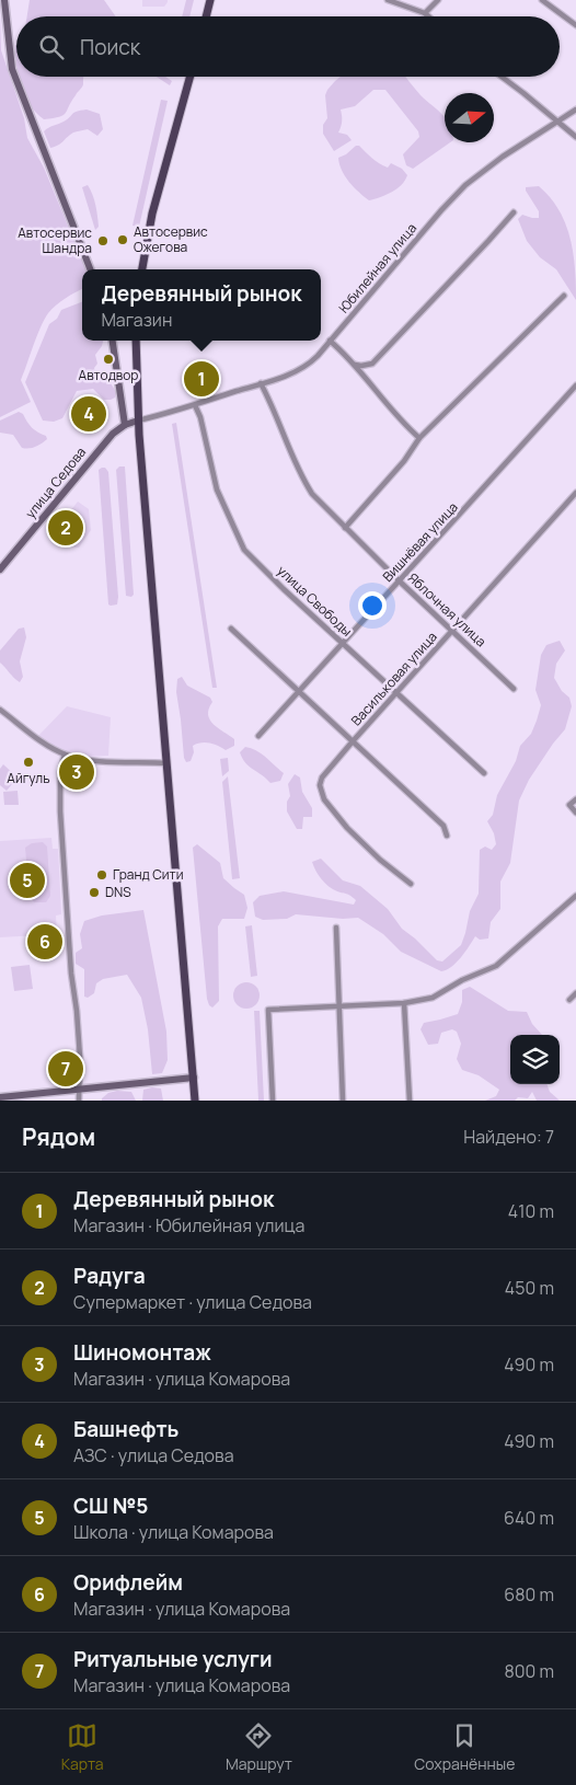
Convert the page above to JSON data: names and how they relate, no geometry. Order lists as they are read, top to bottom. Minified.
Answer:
{"streets":{"street":["Юбилейная улица","улица Седова","Вишнёвая улица","улица Свободы","Яблочная улица","Васильковая улица"]},"crossings":[["Юбилейная улица","улица Седова"],["Юбилейная улица","улица Свободы"],["Юбилейная улица","Яблочная улица"],["Вишнёвая улица","улица Свободы"],["Вишнёвая улица","Яблочная улица"],["улица Свободы","Васильковая улица"],["Яблочная улица","Васильковая улица"]],"places":["Автосервис Ожегова","Автосервис Шандра","Автодвор","Айгуль","Гранд Сити","DNS"],"north":"right","page":{"search":"Поиск","popup":["Деревянный рынок","Магазин"],"pins":["1","4","2","3","5","6","7"],"heading":["Рядом","Найдено: 7"],"list":[{"mark":"1","name":"Деревянный рынок","note":"Магазин · Юбилейная улица","value":"410 m"},{"mark":"2","name":"Радуга","note":"Супермаркет · улица Седова","value":"450 m"},{"mark":"3","name":"Шиномонтаж","note":"Магазин · улица Комарова","value":"490 m"},{"mark":"4","name":"Башнефть","note":"АЗС · улица Седова","value":"490 m"},{"mark":"5","name":"СШ №5","note":"Школа · улица Комарова","value":"640 m"},{"mark":"6","name":"Орифлейм","note":"Магазин · улица Комарова","value":"680 m"},{"mark":"7","name":"Ритуальные услуги","note":"Магазин · улица Комарова","value":"800 m"}],"nav":["Карта","Маршрут","Сохранённые"]}}
